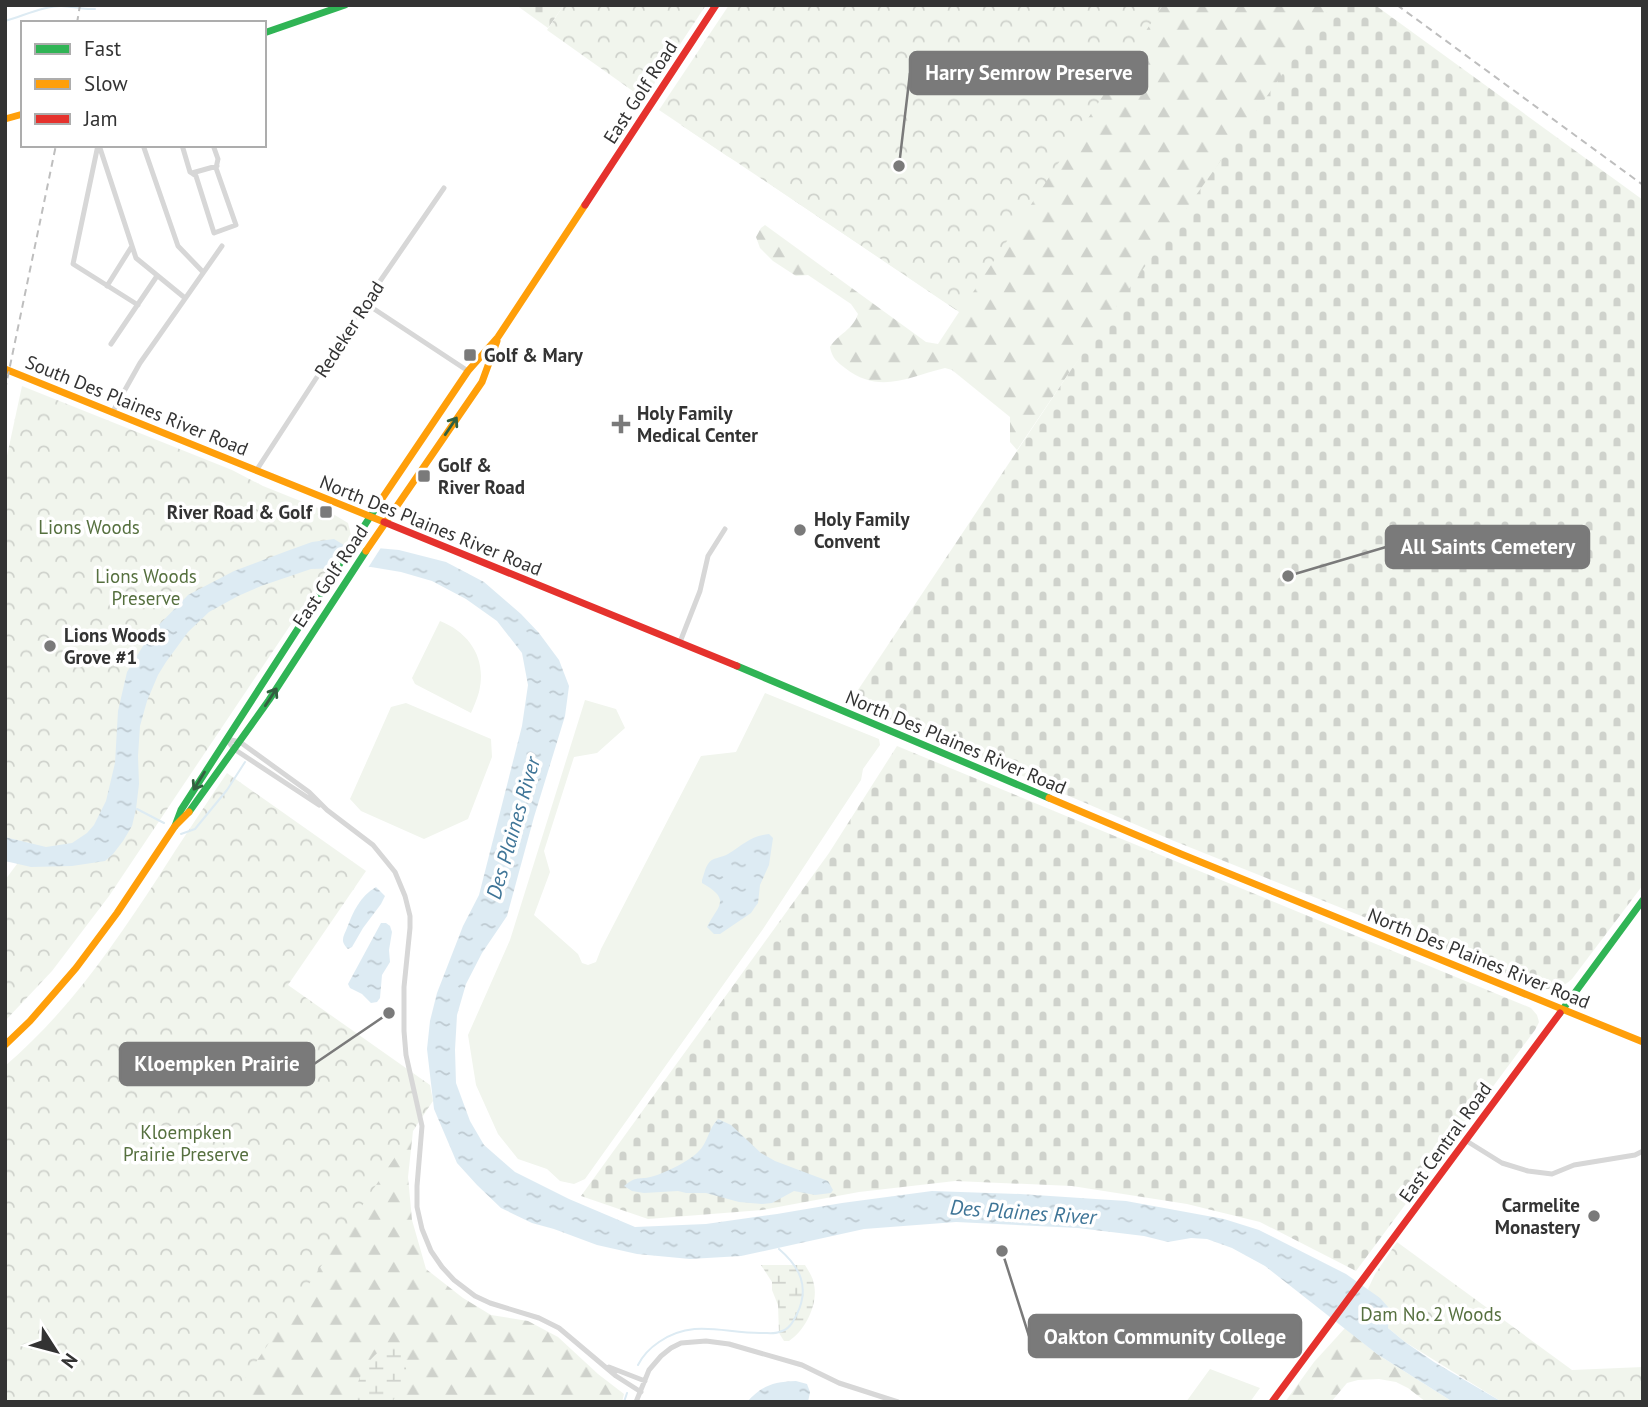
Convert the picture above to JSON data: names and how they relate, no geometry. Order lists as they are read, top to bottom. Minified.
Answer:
{"streets":{"main road":["East Golf Road","South Des Plaines River Road","North Des Plaines River Road","East Central Road"],"street":["Redeker Road"]},"crossings":[["East Golf Road","North Des Plaines River Road"],["Redeker Road","South Des Plaines River Road"],["Redeker Road","North Des Plaines River Road"],["South Des Plaines River Road","North Des Plaines River Road"],["North Des Plaines River Road","East Central Road"]],"water":["Des Plaines River"],"parks":["Lions Woods","Lions Woods Preserve","Kloempken Prairie Preserve","Dam No. 2 Woods"],"places":{"other":["Harry Semrow Preserve","Holy Family Convent","All Saints Cemetery","Lions Woods Grove #1","Kloempken Prairie","Carmelite Monastery","Oakton Community College"],"transit":["Golf & Mary","Golf & River Road","River Road & Golf"],"health":["Holy Family Medical Center"]},"legend":["Fast","Slow","Jam"],"north":"bottom right"}
